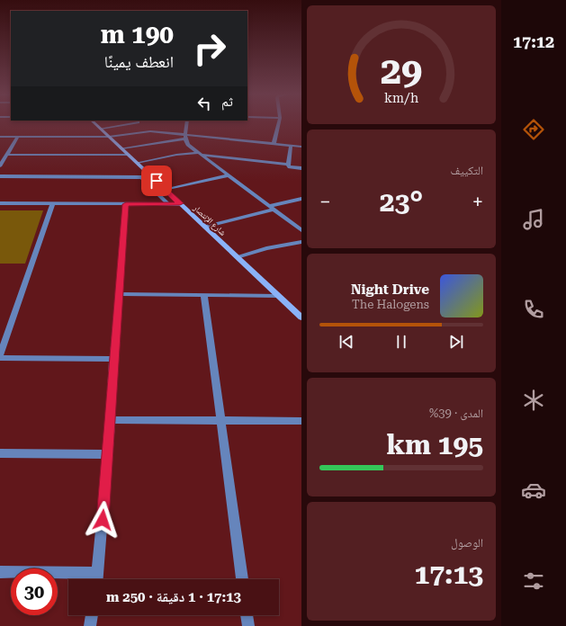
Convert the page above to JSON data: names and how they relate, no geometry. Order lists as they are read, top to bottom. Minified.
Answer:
{"streets":{"main road":["شارع الإنتصار"]},"page":{"tabs":"17:12","turn":["190 m","انعطف يمينًا"],"then":"ثم","tile":["التكييف",["المدى · 39%","195 km"],["الوصول","17:13"]],"heat":["−","23°","+"],"song":["Night Drive","The Halogens"],"limit":"30","trip":"17:13 · 1 دقيقة · 250 m","gauge":["29","km/h"]}}
